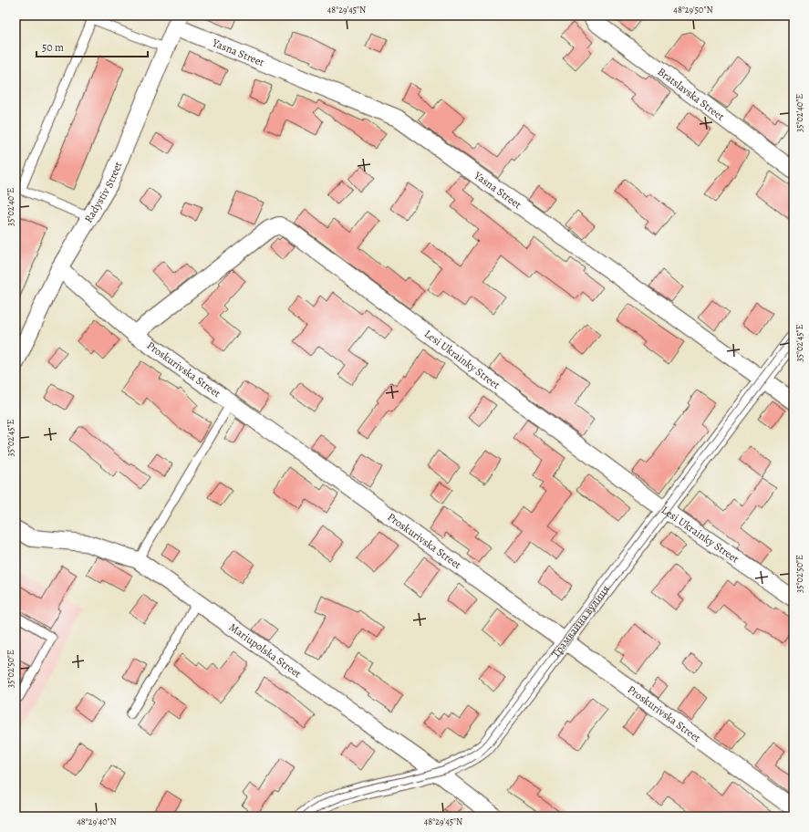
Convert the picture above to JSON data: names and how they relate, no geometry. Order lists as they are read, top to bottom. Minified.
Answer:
{"streets":{"street":["Yasna Street","Bratslavska Street","Radystiv Street","Lesi Ukrainky Street","Proskurivska Street","Трамвайна вулиця","Mariupolska Street"]},"crossings":[["Yasna Street","Radystiv Street"],["Yasna Street","Трамвайна вулиця"],["Radystiv Street","Proskurivska Street"],["Lesi Ukrainky Street","Proskurivska Street"],["Lesi Ukrainky Street","Трамвайна вулиця"],["Proskurivska Street","Трамвайна вулиця"],["Трамвайна вулиця","Mariupolska Street"]],"scale_bar":"50 m","coordinates":["48°29'45\"N","48°29'50\"N","35°02'40\"E","35°02'45\"E","35°02'50\"E","48°29'40\"N"]}
